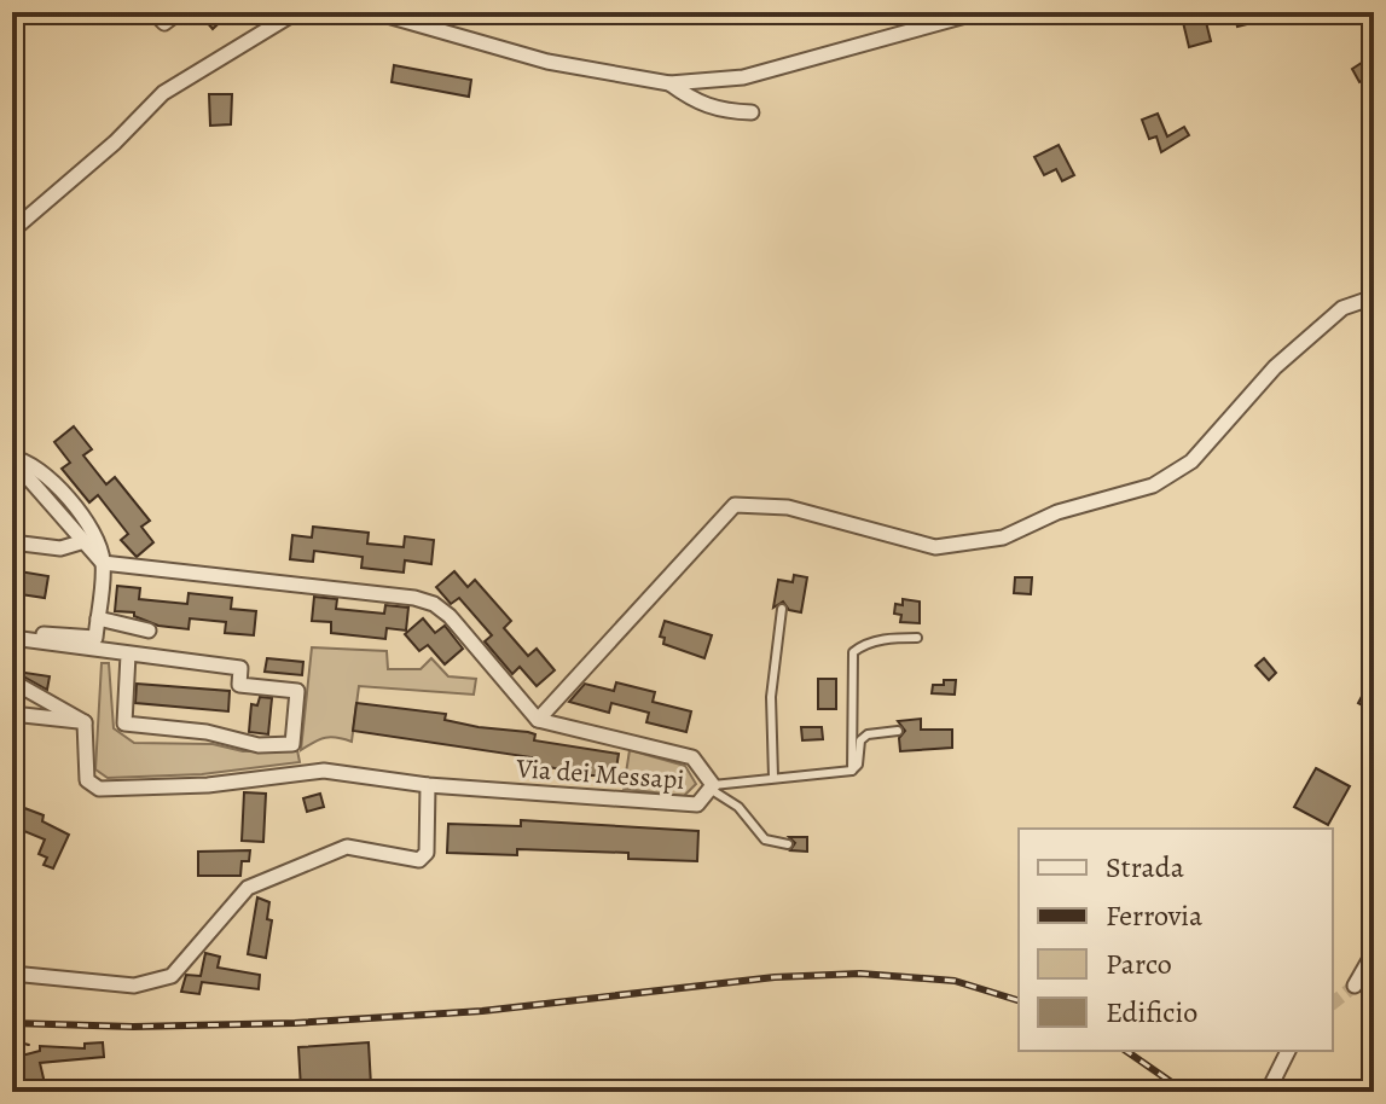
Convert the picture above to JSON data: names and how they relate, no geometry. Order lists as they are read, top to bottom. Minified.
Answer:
{"streets":{"street":["Via dei Messapi"]},"legend":["Strada","Ferrovia","Parco","Edificio"]}
